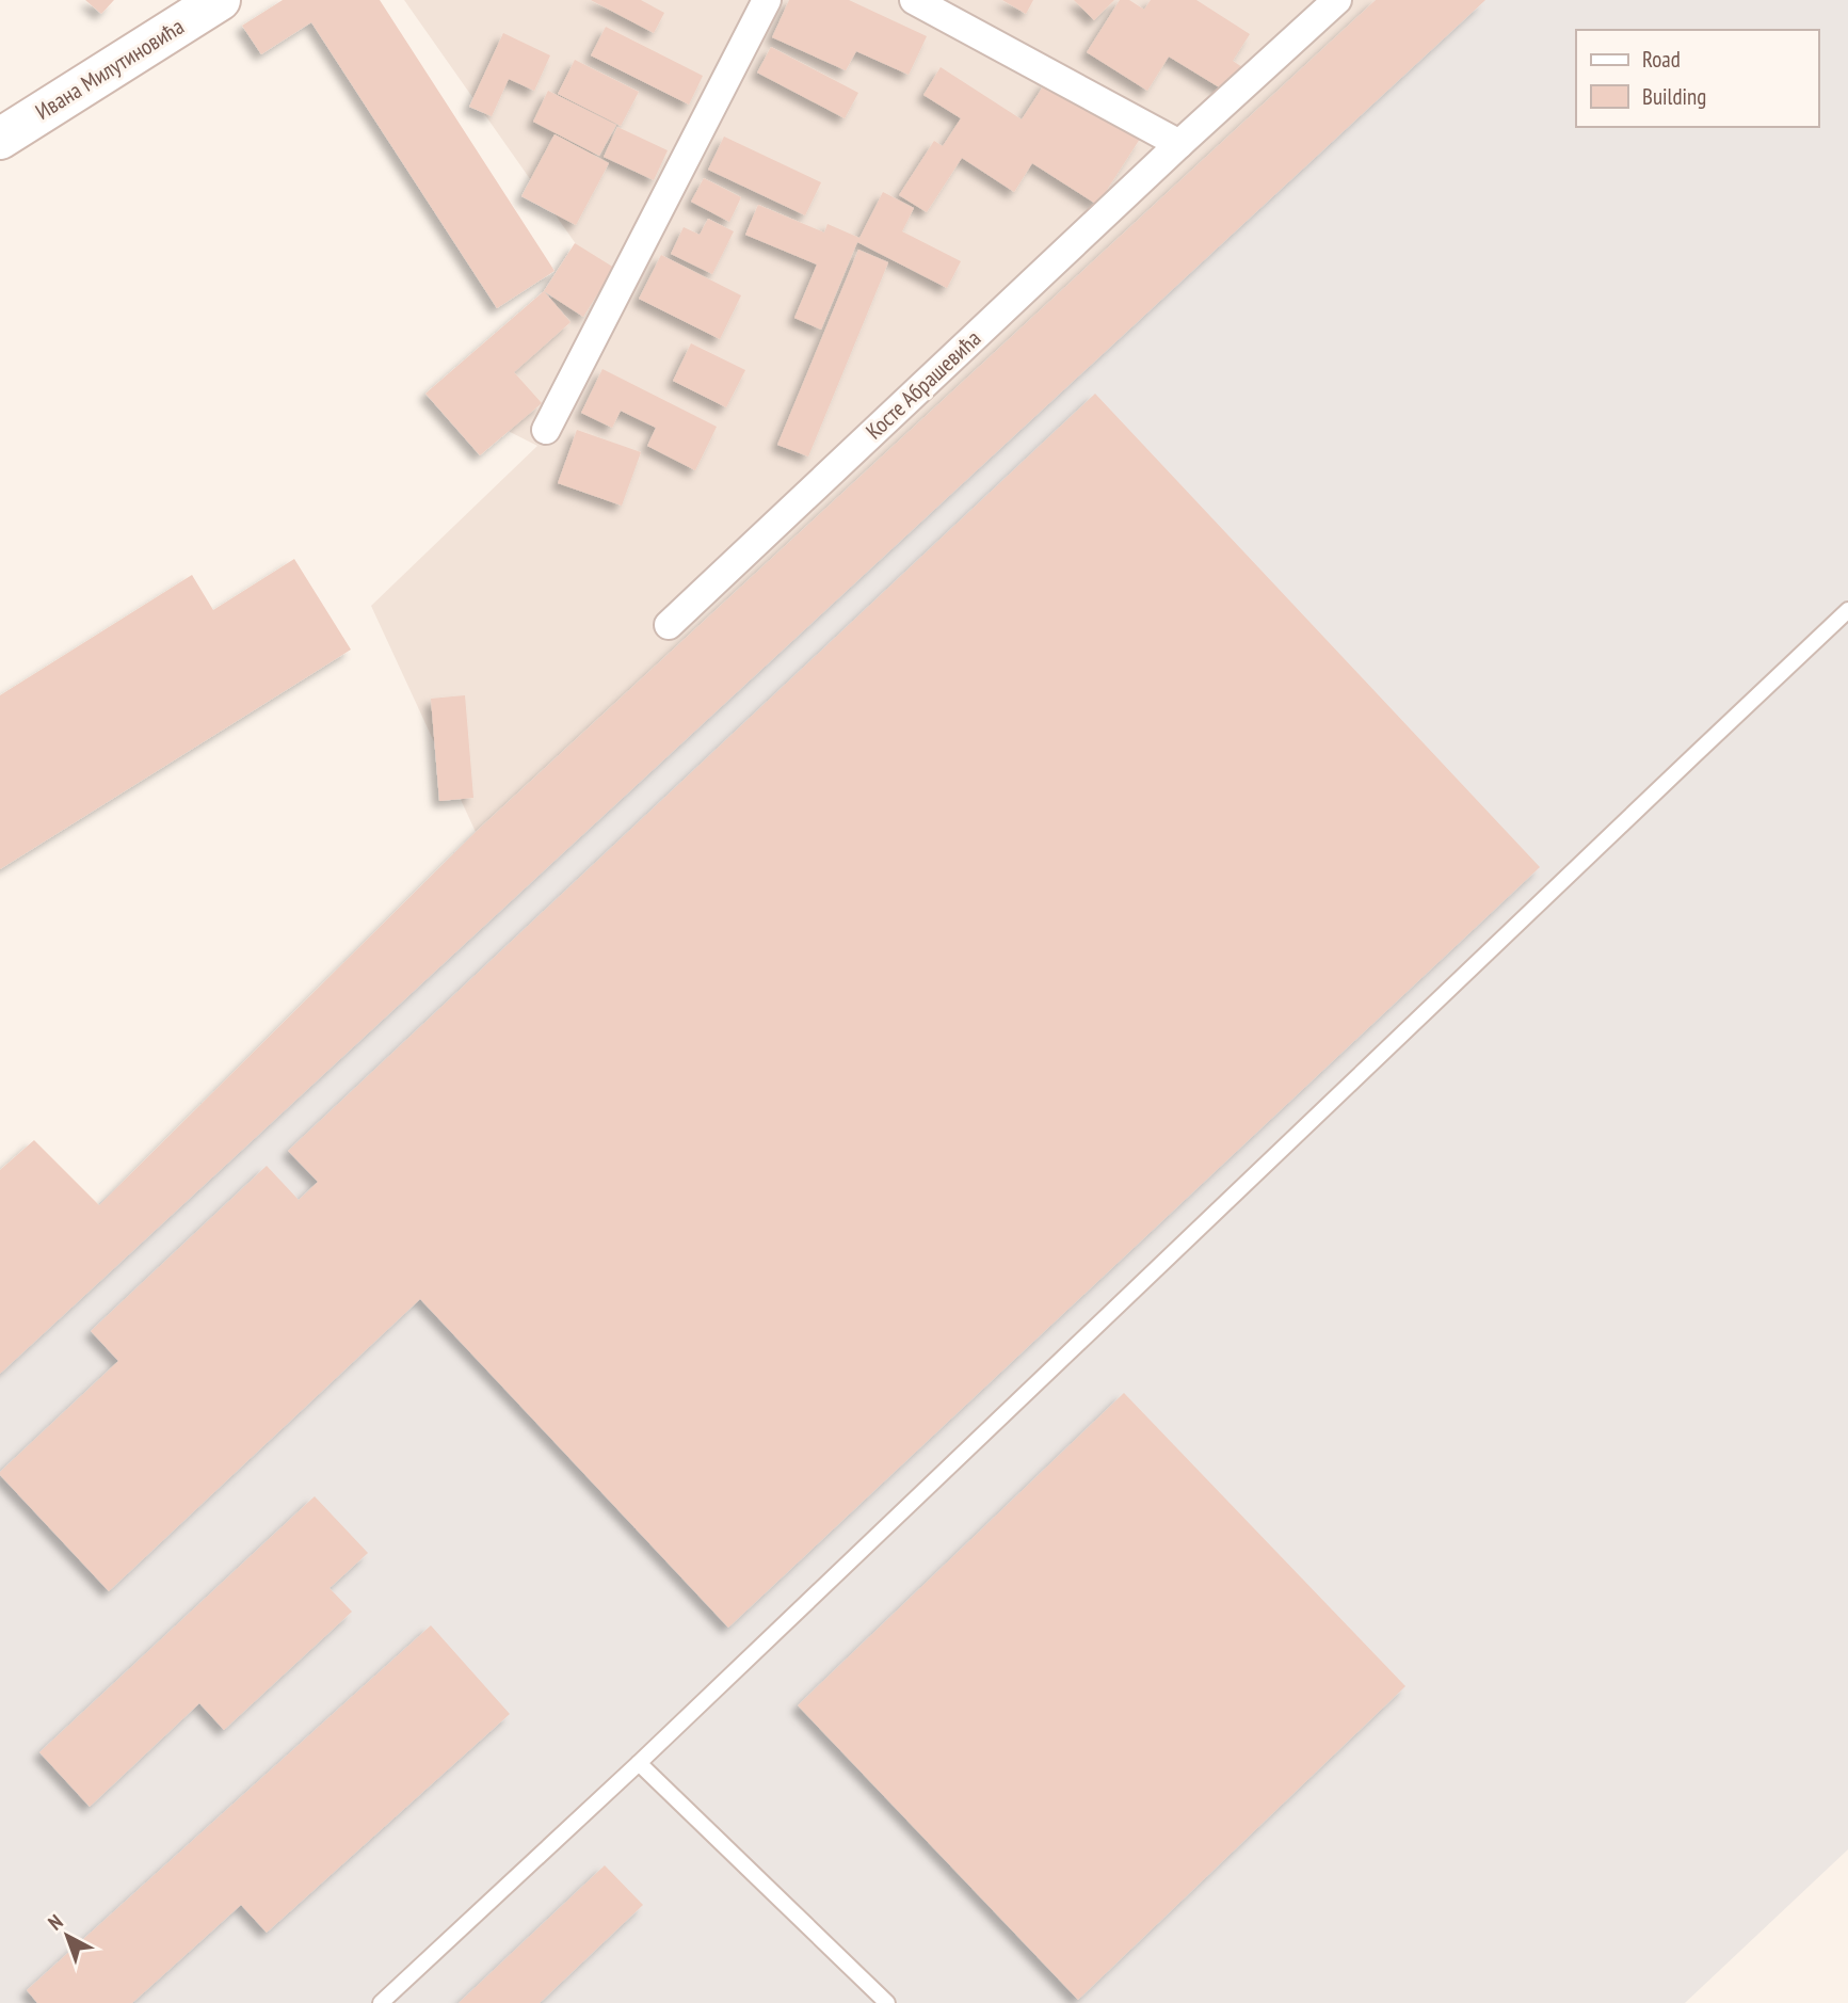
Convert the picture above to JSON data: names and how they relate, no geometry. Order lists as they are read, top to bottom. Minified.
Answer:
{"streets":{"street":["Ивана Милутиновића","Косте Абрашевића"]},"legend":["Road","Building"],"north":"top left"}
